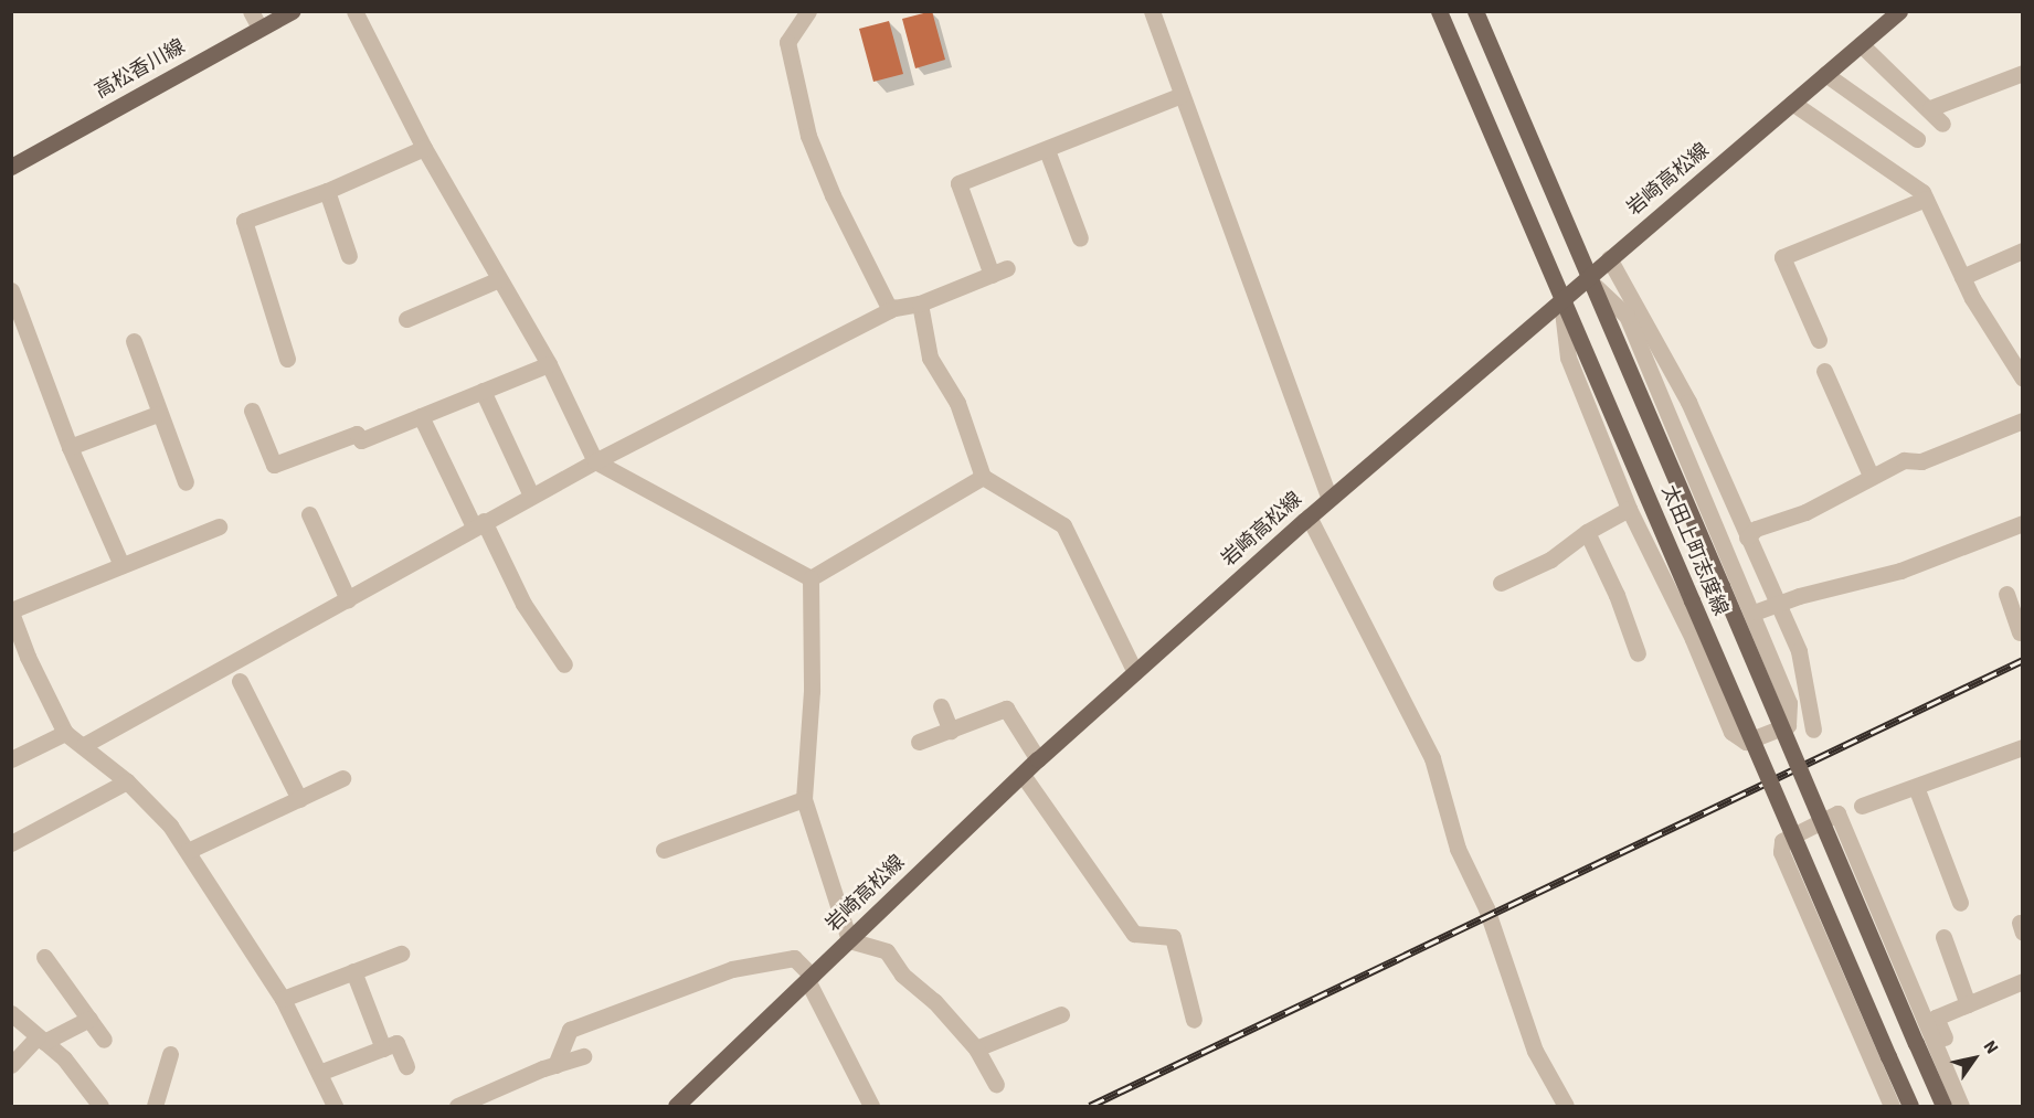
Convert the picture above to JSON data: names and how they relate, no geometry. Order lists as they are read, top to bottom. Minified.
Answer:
{"streets":{"main road":["高松香川線","岩崎高松線","太田上町志度線"]},"crossings":[["岩崎高松線","太田上町志度線"]],"north":"top right"}
